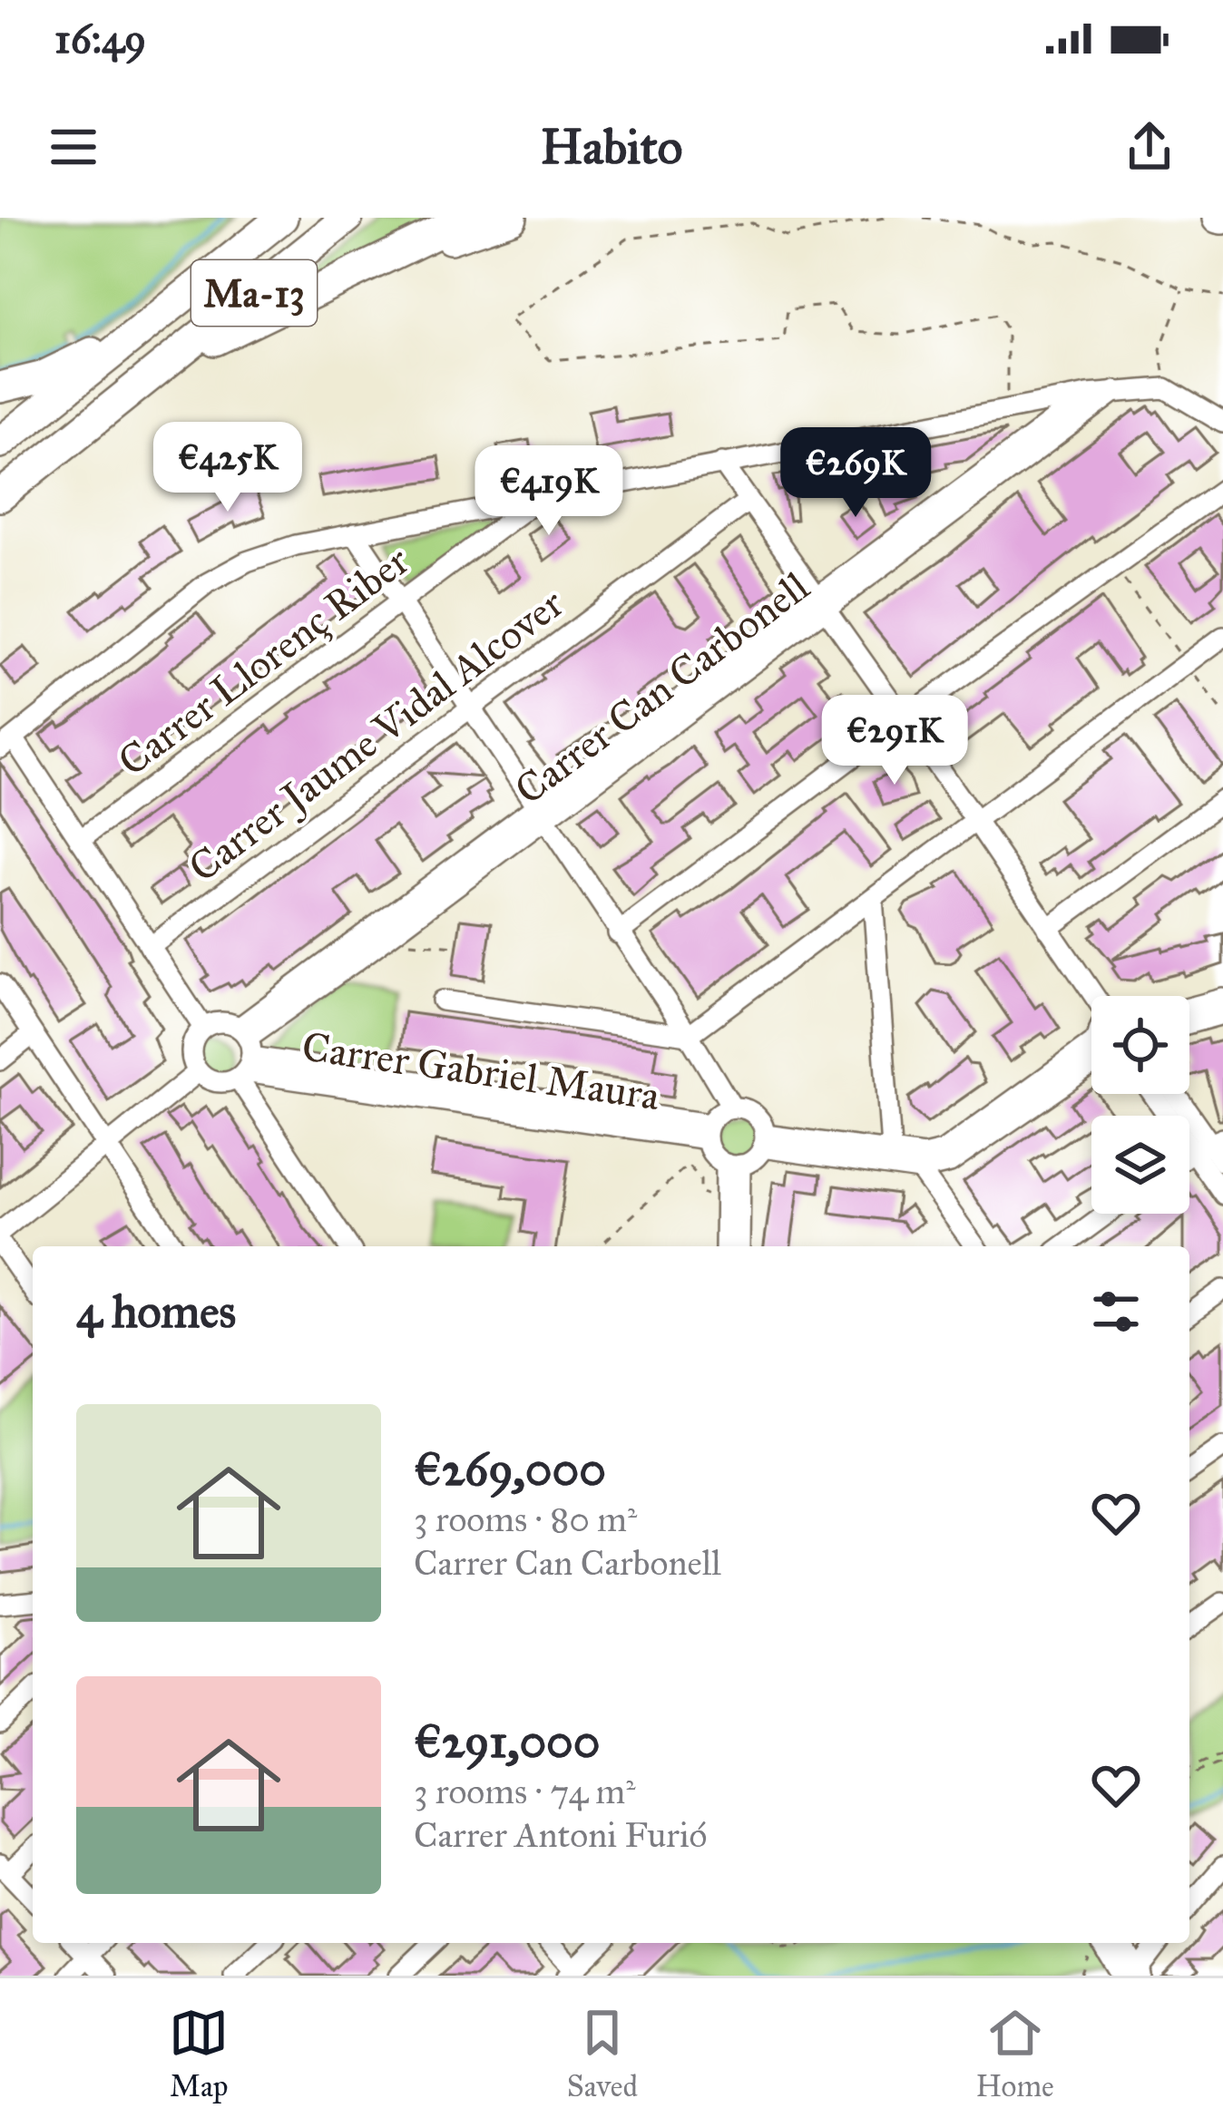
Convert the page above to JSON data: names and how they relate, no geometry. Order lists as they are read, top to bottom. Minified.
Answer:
{"streets":{"highway":["Ma-13"],"street":["Carrer Llorenç Riber","Carrer Can Carbonell","Carrer Jaume Vidal Alcover","Carrer Gabriel Maura"]},"crossings":[["Carrer Can Carbonell","Carrer Gabriel Maura"]],"page":{"status":"16:49","header":"Habito","price":["€425K","€269K","€419K","€291K"],"heading":"4 homes","list":[{"name":"€269,000","note":"3 rooms · 80 m² · Carrer Can Carbonell"},{"name":"€291,000","note":"3 rooms · 74 m² · Carrer Antoni Furió"}],"tabs":["Map","Saved","Home"]}}
